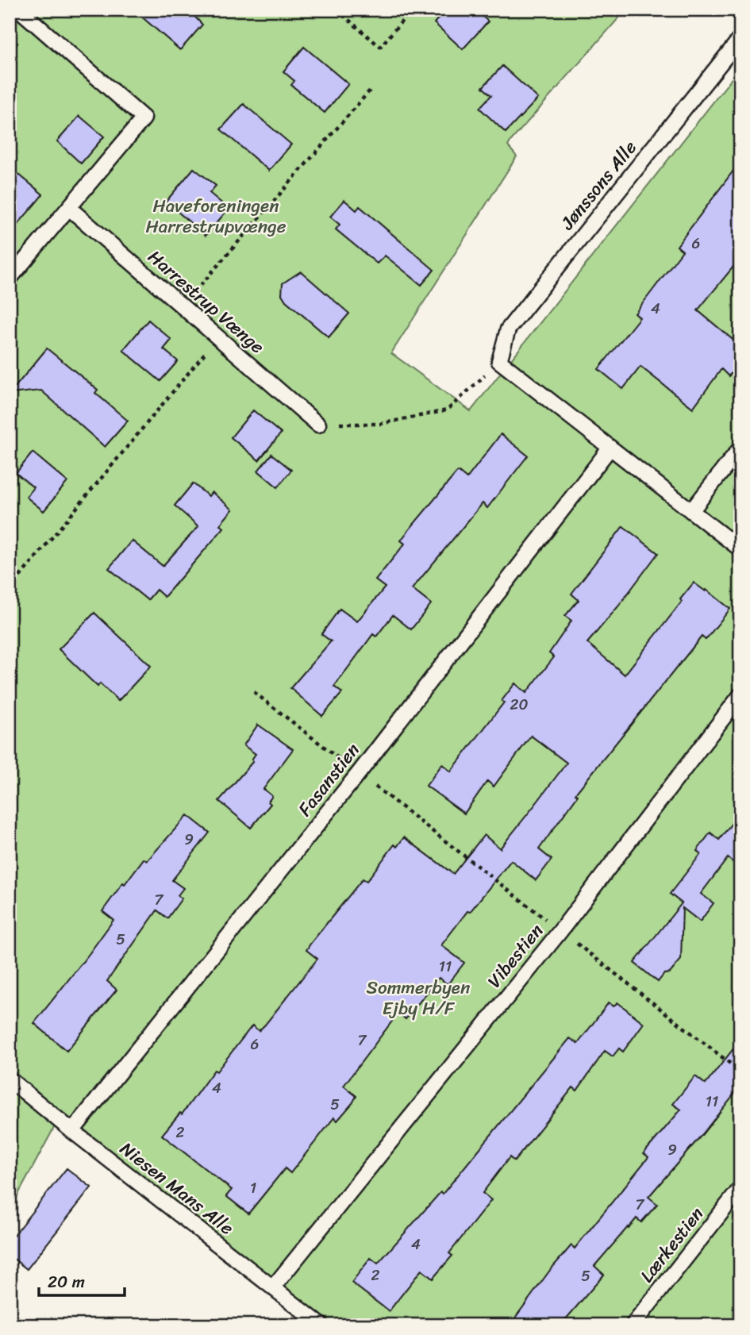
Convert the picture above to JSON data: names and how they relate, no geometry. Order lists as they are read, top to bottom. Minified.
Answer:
{"streets":{"lane":["Jønssons Alle","Harrestrup Vænge","Fasanstien","Vibestien","Niesen Mans Alle","Lærkestien"]},"crossings":[["Fasanstien","Niesen Mans Alle"],["Vibestien","Niesen Mans Alle"]],"parks":["Haveforeningen Harrestrupvænge","Sommerbyen Ejby H/F"],"house_numbers":["6","4","20","9","7","5","11","7","6","4","11","5","2","9","1","7","4","2","5"],"scale_bar":"20 m"}
